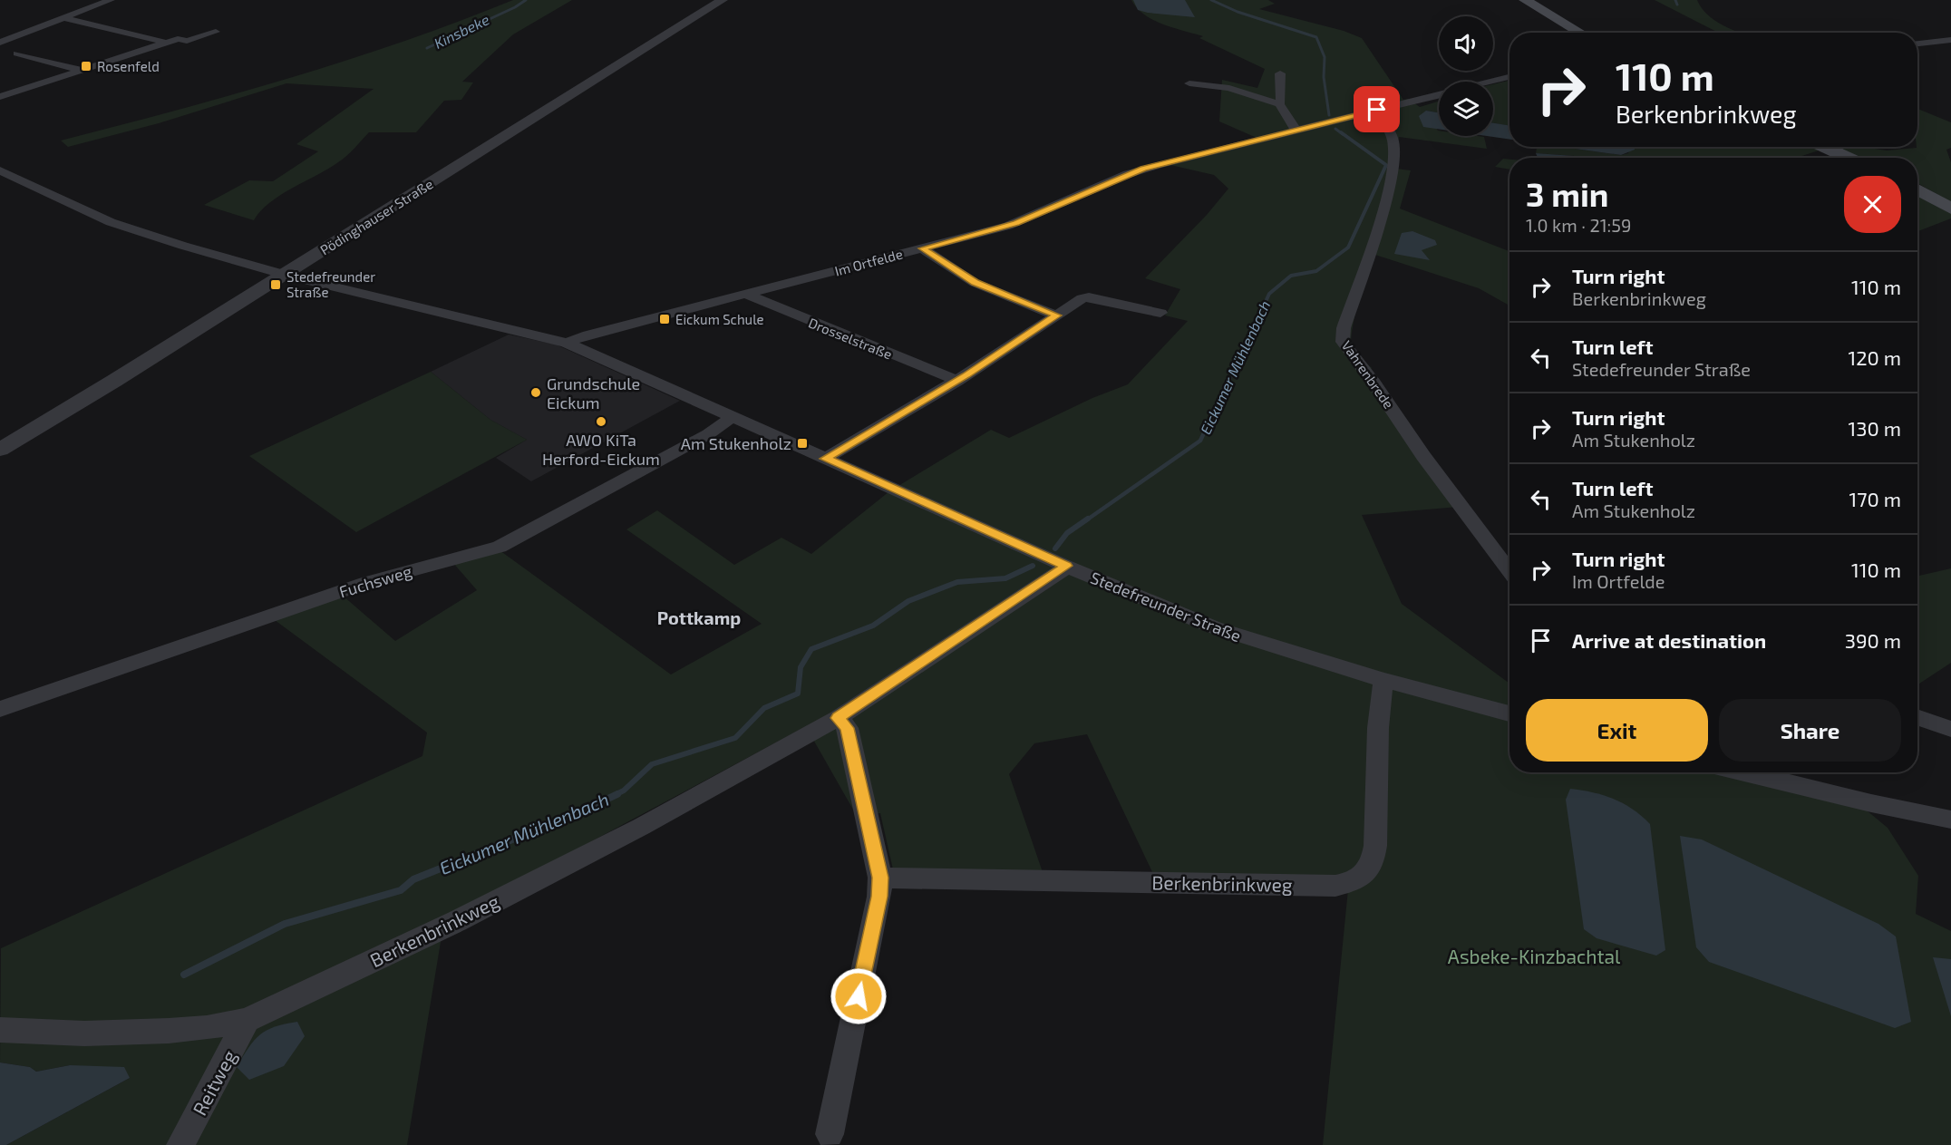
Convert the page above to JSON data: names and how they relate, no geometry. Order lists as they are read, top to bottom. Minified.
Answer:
{"streets":{"street":["Pödinghauser Straße","Im Ortfelde","Drosselstraße","Vahrenbrede","Fuchsweg","Stedefreunder Straße","Berkenbrinkweg","Reitweg"]},"crossings":[["Pödinghauser Straße","Stedefreunder Straße"],["Im Ortfelde","Drosselstraße"],["Im Ortfelde","Vahrenbrede"],["Im Ortfelde","Stedefreunder Straße"],["Fuchsweg","Stedefreunder Straße"],["Stedefreunder Straße","Berkenbrinkweg"],["Berkenbrinkweg","Reitweg"]],"districts":["Pottkamp"],"water":["Kinsbeke","Eickumer Mühlenbach"],"parks":["Asbeke-Kinzbachtal"],"places":{"transit":["Rosenfeld","Stedefreunder Straße","Eickum Schule","Am Stukenholz"],"other":["Grundschule Eickum","AWO KiTa Herford-Eickum"]},"page":{"turn":["110 m","Berkenbrinkweg"],"heading":["3 min","1.0 km · 21:59"],"list":[{"name":"Turn right","note":"Berkenbrinkweg","value":"110 m"},{"name":"Turn left","note":"Stedefreunder Straße","value":"120 m"},{"name":"Turn right","note":"Am Stukenholz","value":"130 m"},{"name":"Turn left","note":"Am Stukenholz","value":"170 m"},{"name":"Turn right","note":"Im Ortfelde","value":"110 m"},{"name":"Arrive at destination","value":"390 m"}],"buttons":["Exit","Share"]}}
